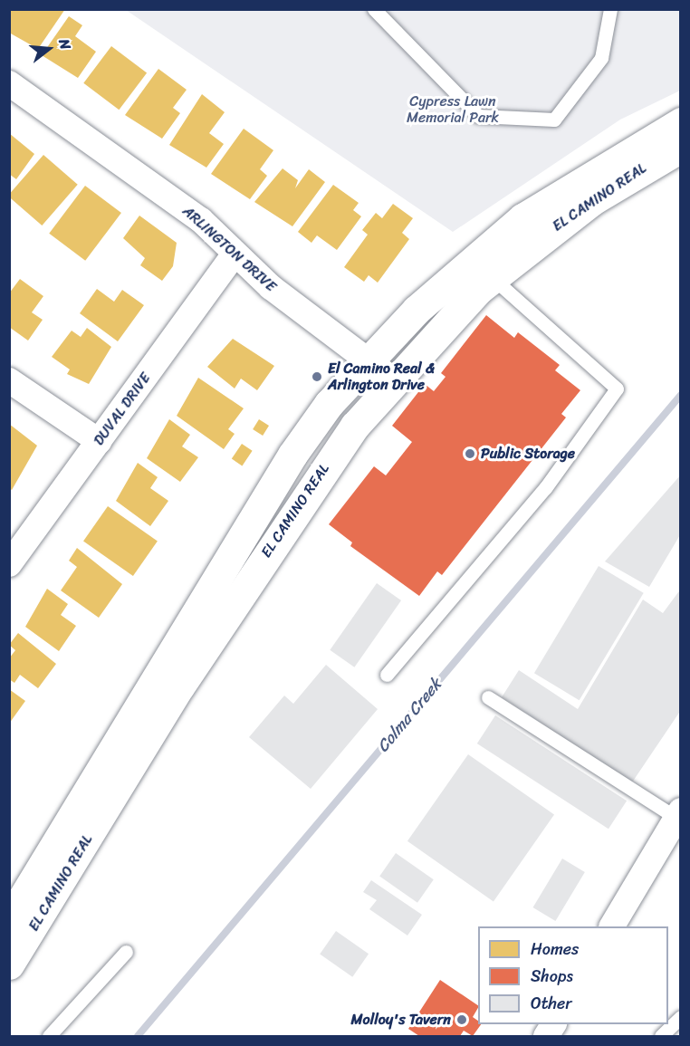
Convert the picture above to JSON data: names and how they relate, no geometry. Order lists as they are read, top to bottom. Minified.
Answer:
{"streets":{"main road":["EL CAMINO REAL"],"street":["ARLINGTON DRIVE","DUVAL DRIVE"]},"crossings":[["EL CAMINO REAL","ARLINGTON DRIVE"],["ARLINGTON DRIVE","DUVAL DRIVE"]],"water":["Colma Creek"],"parks":["Cypress Lawn Memorial Park"],"places":["El Camino Real & Arlington Drive","Public Storage","Molloy's Tavern"],"legend":["Homes","Shops","Other"],"north":"right"}
